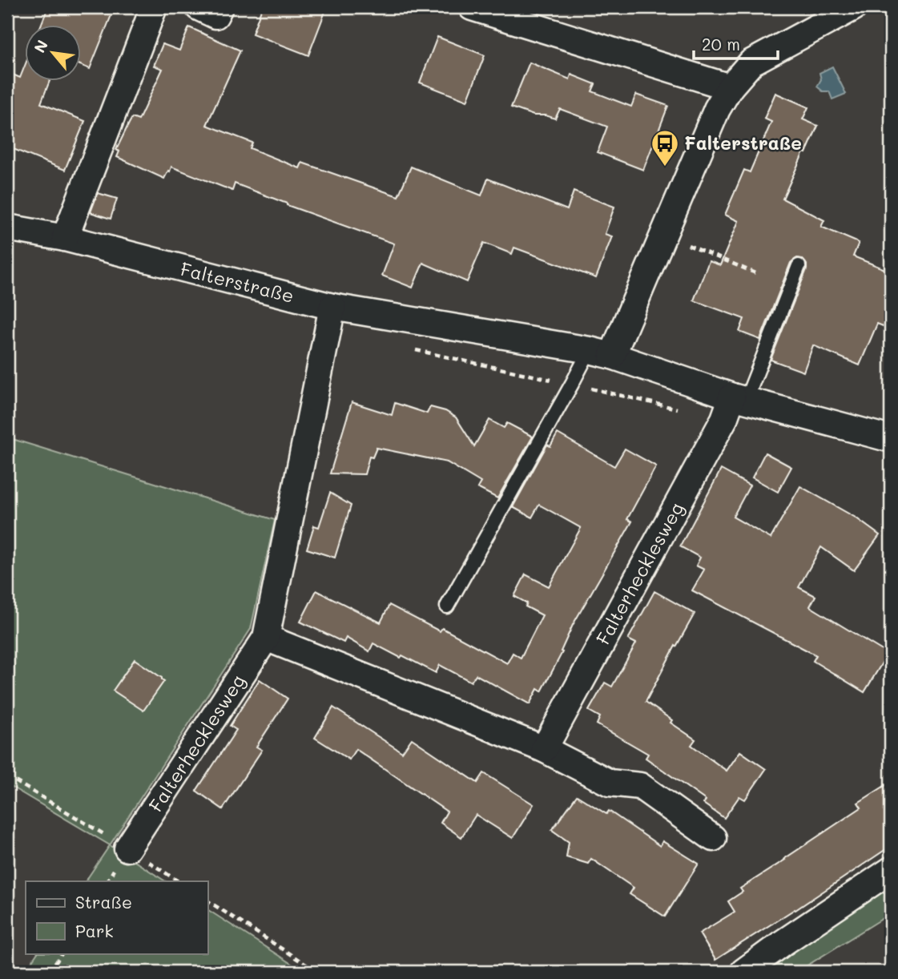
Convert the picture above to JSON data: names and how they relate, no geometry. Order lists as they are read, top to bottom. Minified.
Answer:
{"streets":{"street":["Falterstraße","Falterhecklesweg"]},"crossings":[["Falterstraße","Falterhecklesweg"]],"places":{"bus stop":["Falterstraße"]},"legend":["Straße","Park"],"scale_bar":"20 m","north":"top left"}
